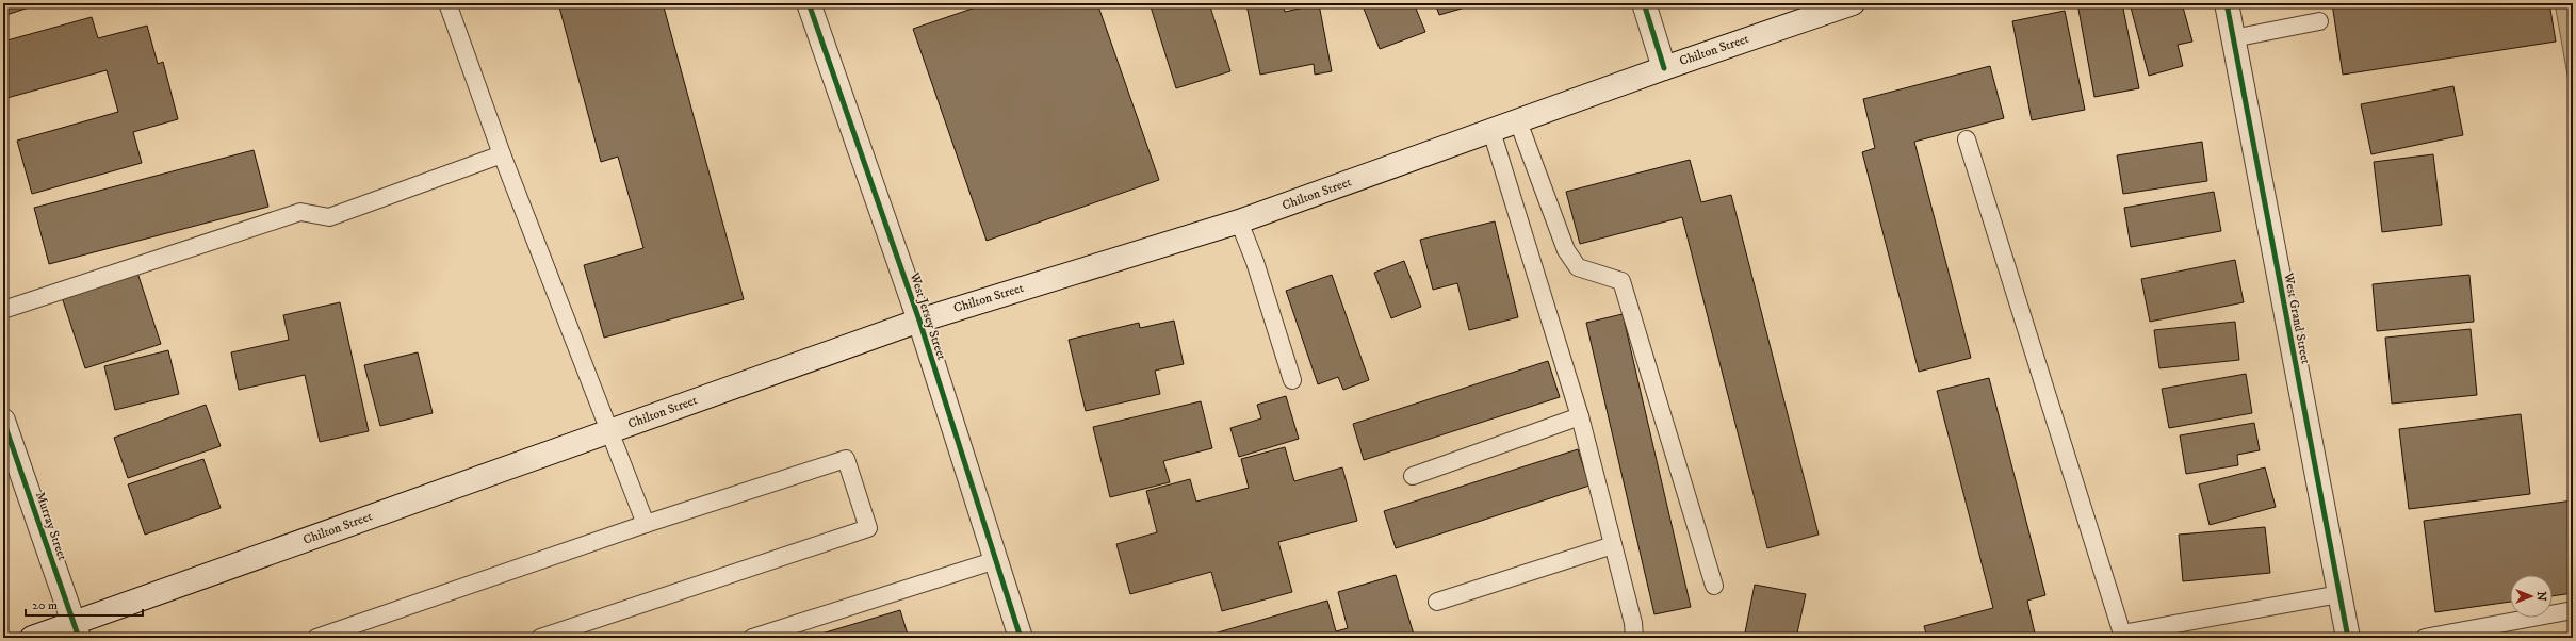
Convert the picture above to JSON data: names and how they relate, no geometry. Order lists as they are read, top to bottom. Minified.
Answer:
{"streets":{"main road":["Chilton Street","West Jersey Street","West Grand Street","Murray Street"]},"crossings":[["Chilton Street","West Jersey Street"],["Chilton Street","Murray Street"]],"scale_bar":"20 m","north":"right"}
